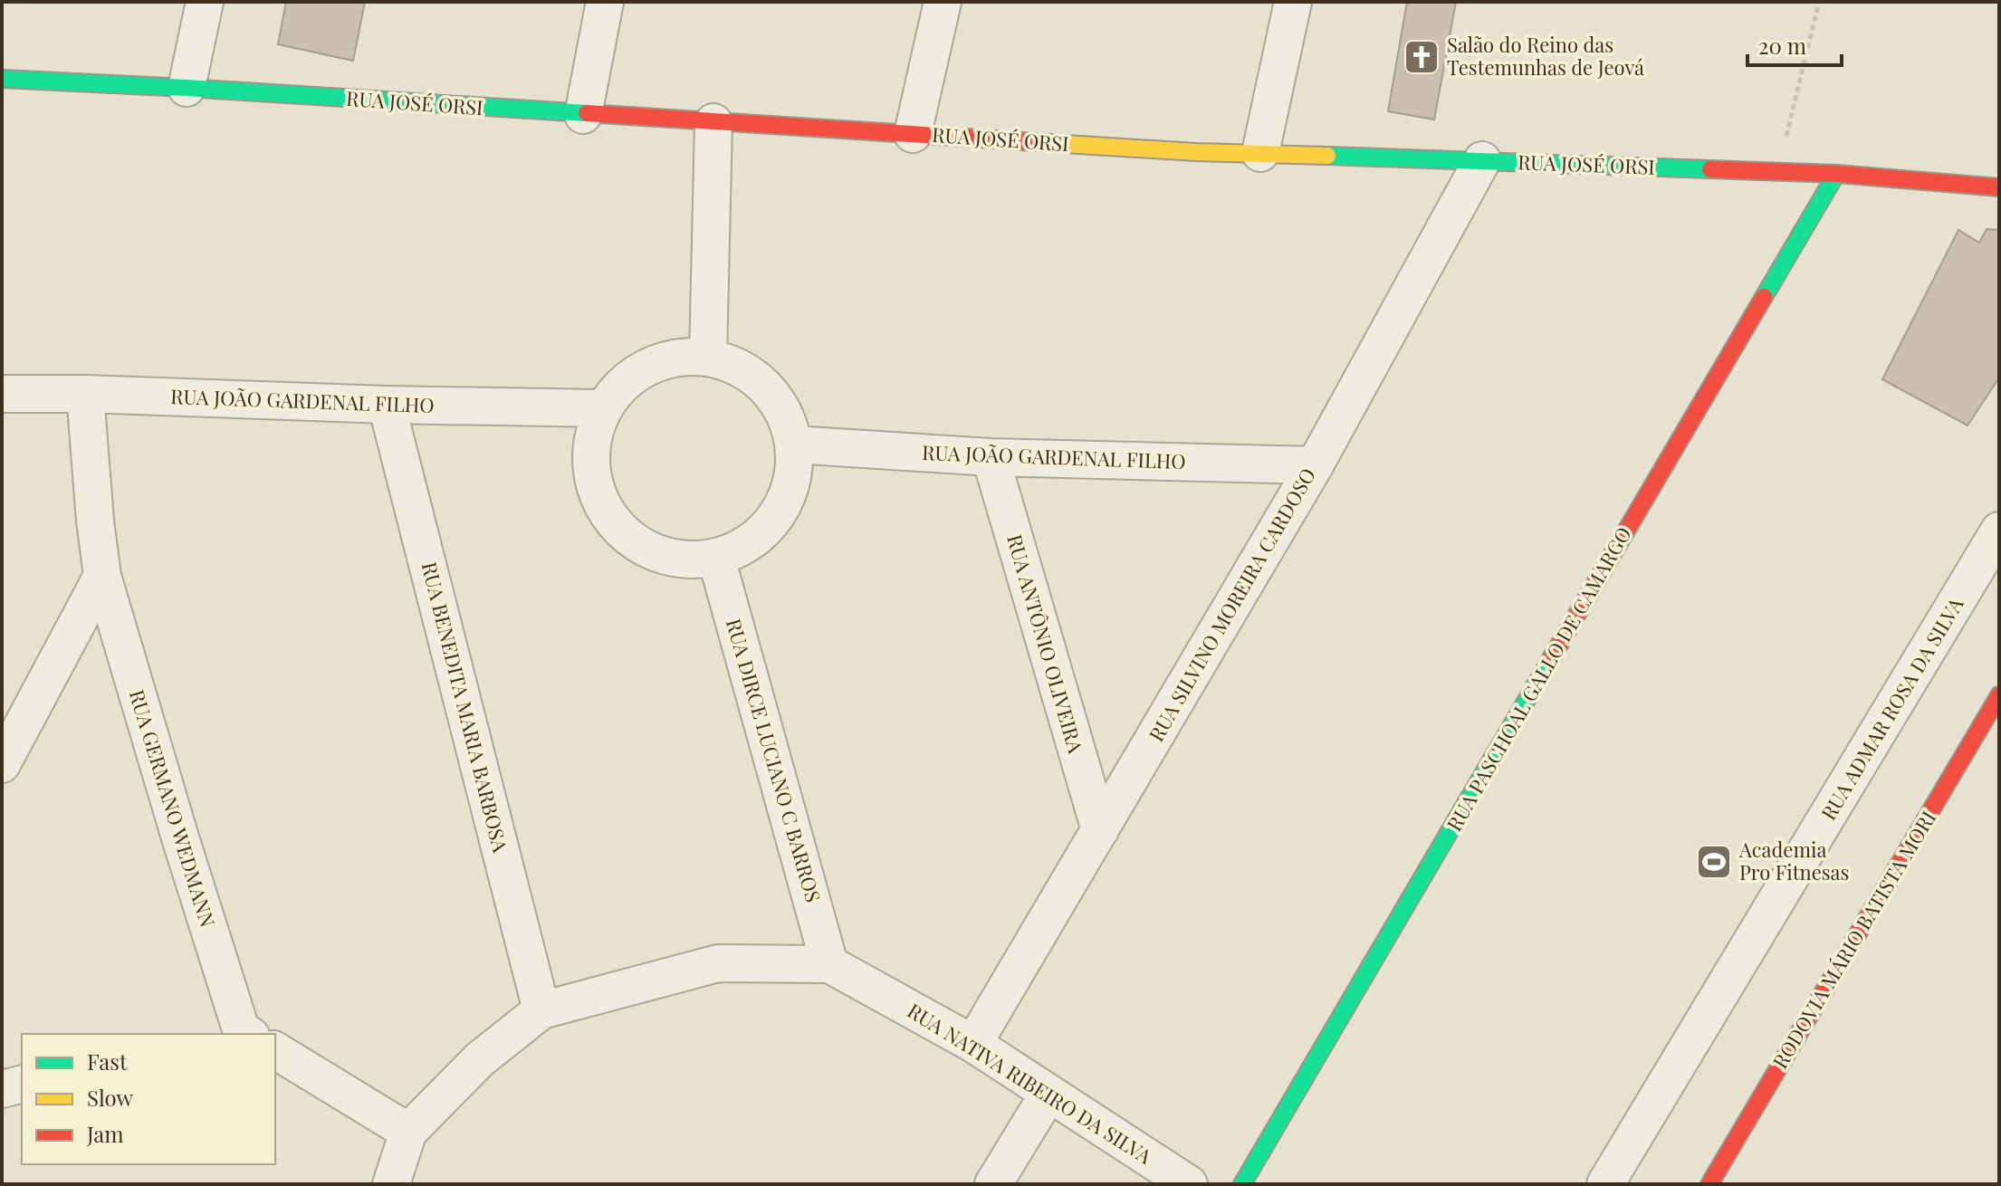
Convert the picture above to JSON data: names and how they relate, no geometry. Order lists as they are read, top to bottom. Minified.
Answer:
{"streets":{"street":["RUA JOSÉ ORSI","RUA JOÃO GARDENAL FILHO","RUA SILVINO MOREIRA CARDOSO","RUA ANTÔNIO OLIVEIRA","RUA PASCHOAL GALLO DE CAMARGO","RUA BENEDITA MARIA BARBOSA","RUA ADMAR ROSA DA SILVA","RUA DIRCE LUCIANO C BARROS","RUA GERMANO WEDMANN","RODOVIA MÁRIO BATISTA MORI","RUA NATIVA RIBEIRO DA SILVA"]},"crossings":[["RUA JOSÉ ORSI","RUA SILVINO MOREIRA CARDOSO"],["RUA JOSÉ ORSI","RUA PASCHOAL GALLO DE CAMARGO"],["RUA JOÃO GARDENAL FILHO","RUA SILVINO MOREIRA CARDOSO"],["RUA JOÃO GARDENAL FILHO","RUA ANTÔNIO OLIVEIRA"],["RUA JOÃO GARDENAL FILHO","RUA BENEDITA MARIA BARBOSA"],["RUA JOÃO GARDENAL FILHO","RUA DIRCE LUCIANO C BARROS"],["RUA JOÃO GARDENAL FILHO","RUA GERMANO WEDMANN"],["RUA SILVINO MOREIRA CARDOSO","RUA ANTÔNIO OLIVEIRA"],["RUA SILVINO MOREIRA CARDOSO","RUA NATIVA RIBEIRO DA SILVA"],["RUA DIRCE LUCIANO C BARROS","RUA NATIVA RIBEIRO DA SILVA"]],"places":{"church":["Salão do Reino das Testemunhas de Jeová"],"sports":["Academia Pro Fitnesas"]},"legend":["Fast","Slow","Jam"],"scale_bar":"20 m"}
